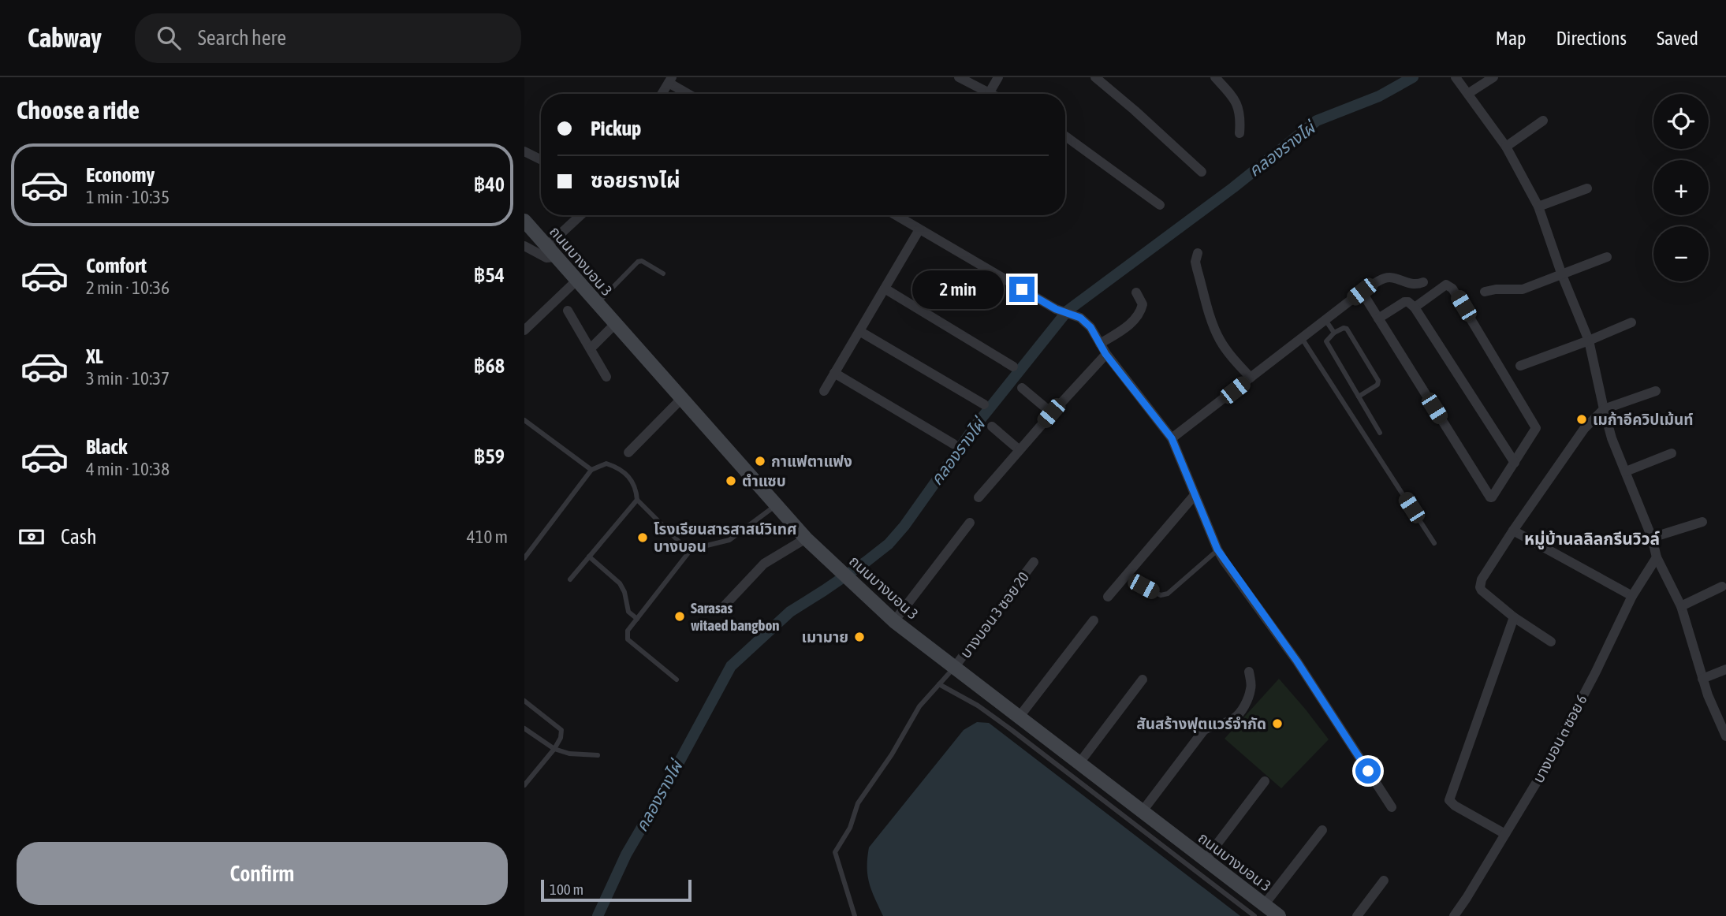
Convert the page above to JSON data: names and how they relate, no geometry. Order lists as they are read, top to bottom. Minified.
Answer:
{"streets":{"main road":["ถนนบางบอน 3"],"street":["บางบอน 3 ซอย 20","บางบอน ๓ ซอย 6"]},"crossings":[["ถนนบางบอน 3","บางบอน 3 ซอย 20"]],"districts":["หมู่บ้านลลิลกรีนวิวล์"],"water":["คลองรางไผ่"],"places":["เมก้าอีควิปเม้นท์","กาแฟตาแฟง","ตำแซบ","โรงเรียนสารสาสน์วิเทศ บางบอน","Sarasas witaed bangbon","เมามาย","สันสร้างฟุตแวร์จำกัด"],"scale_bar":"100 m","page":{"header":"Cabway","search":"Search here","nav":["Map","Directions","Saved"],"heading":"Choose a ride","map_buttons":["+","−"],"banner":["Pickup","ซอยรางไผ่"],"list":[{"name":"Economy","note":"1 min · 10:35","value":"฿40"},{"name":"Comfort","note":"2 min · 10:36","value":"฿54"},{"name":"XL","note":"3 min · 10:37","value":"฿68"},{"name":"Black","note":"4 min · 10:38","value":"฿59"}],"bubble":"2 min","pay":["Cash","410 m"],"buttons":"Confirm","scale":"100 m"}}
